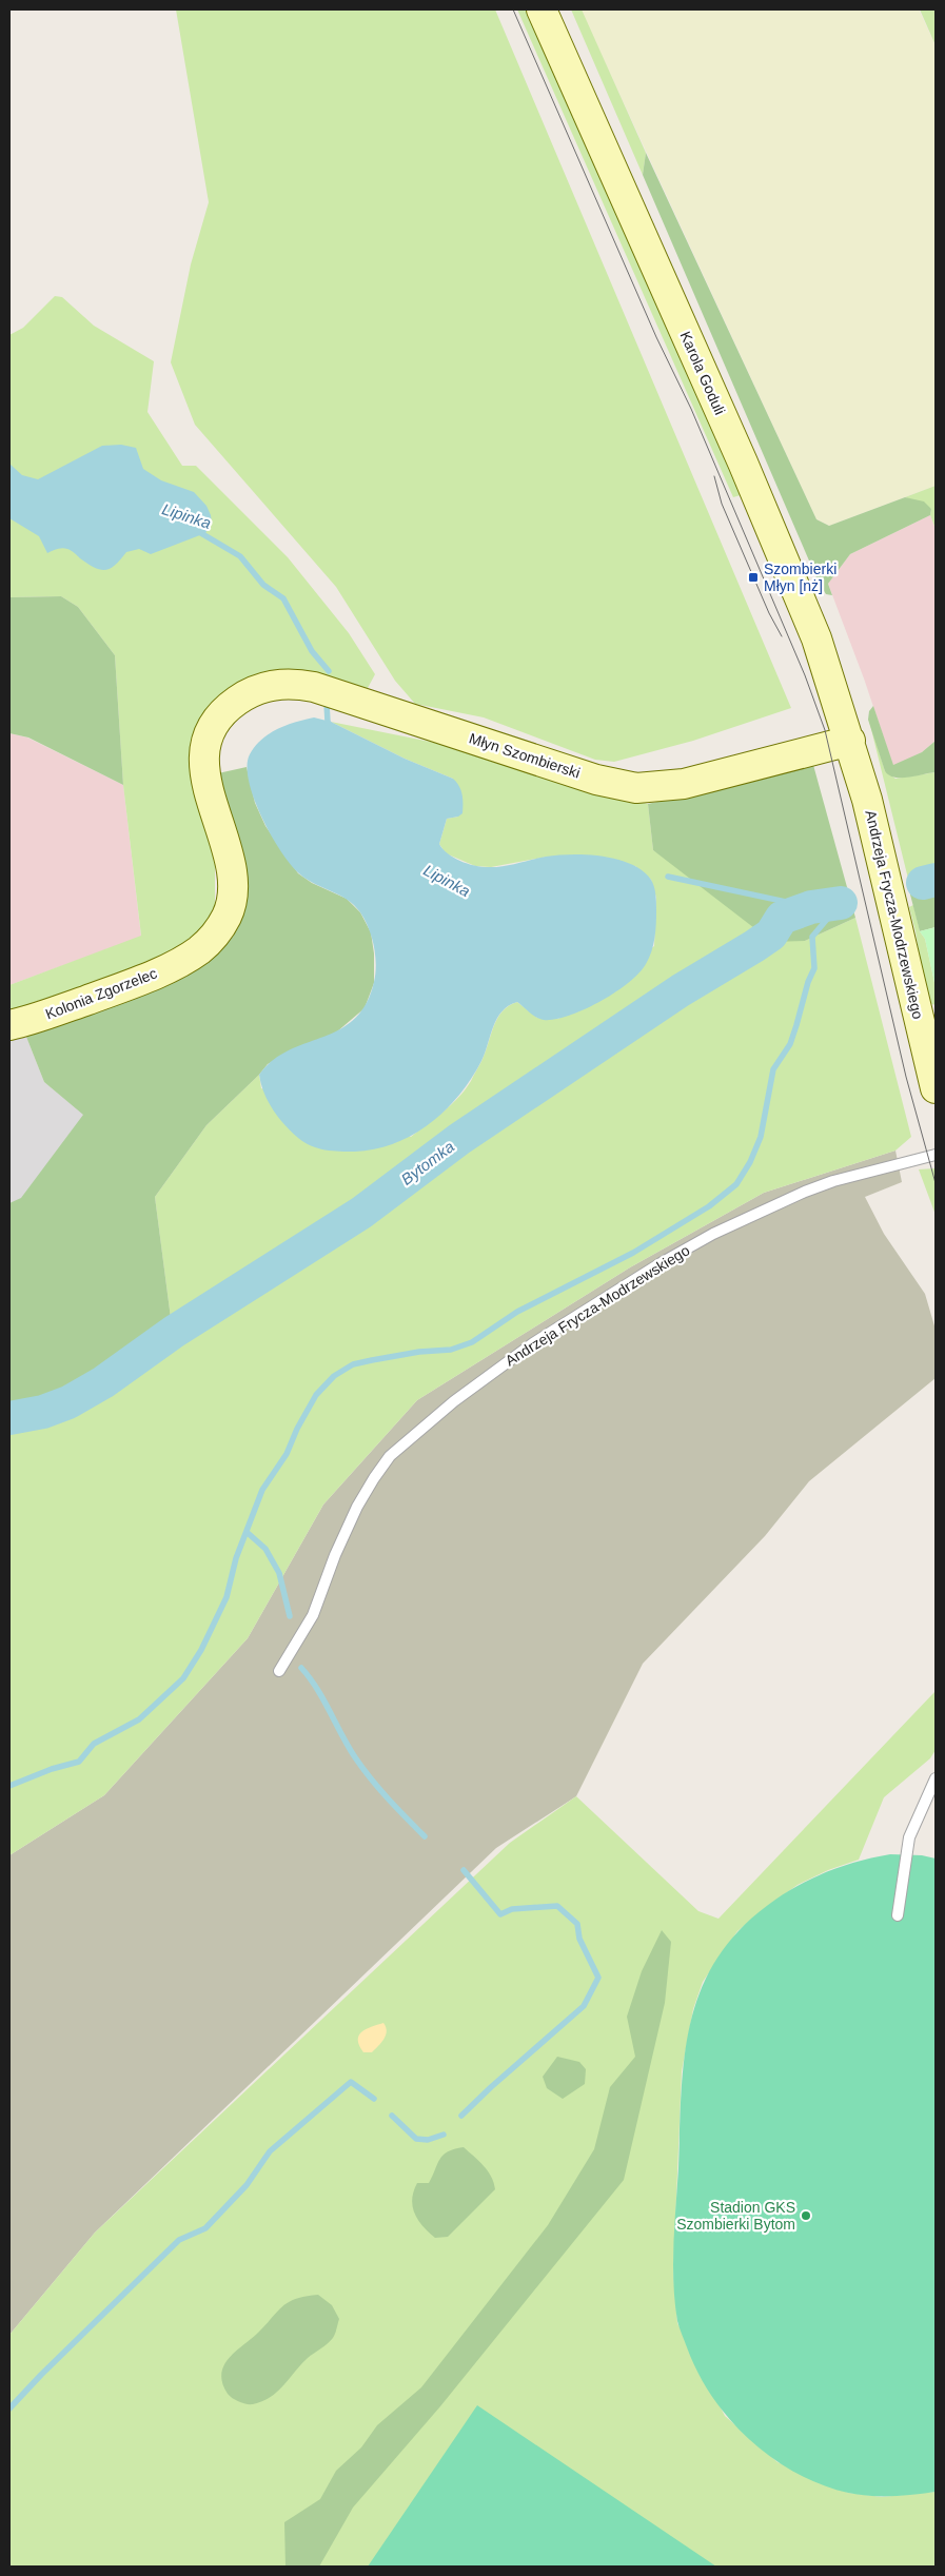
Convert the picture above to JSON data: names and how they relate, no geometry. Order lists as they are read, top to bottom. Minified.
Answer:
{"streets":{"main road":["Karola Goduli","Młyn Szombierski","Andrzeja Frycza-Modrzewskiego","Kolonia Zgorzelec"]},"crossings":[["Karola Goduli","Młyn Szombierski"],["Karola Goduli","Andrzeja Frycza-Modrzewskiego"],["Młyn Szombierski","Andrzeja Frycza-Modrzewskiego"],["Młyn Szombierski","Kolonia Zgorzelec"]],"water":["Lipinka","Bytomka"],"places":{"transit":["Szombierki Młyn [nż]"],"other":["Stadion GKS Szombierki Bytom"]}}
